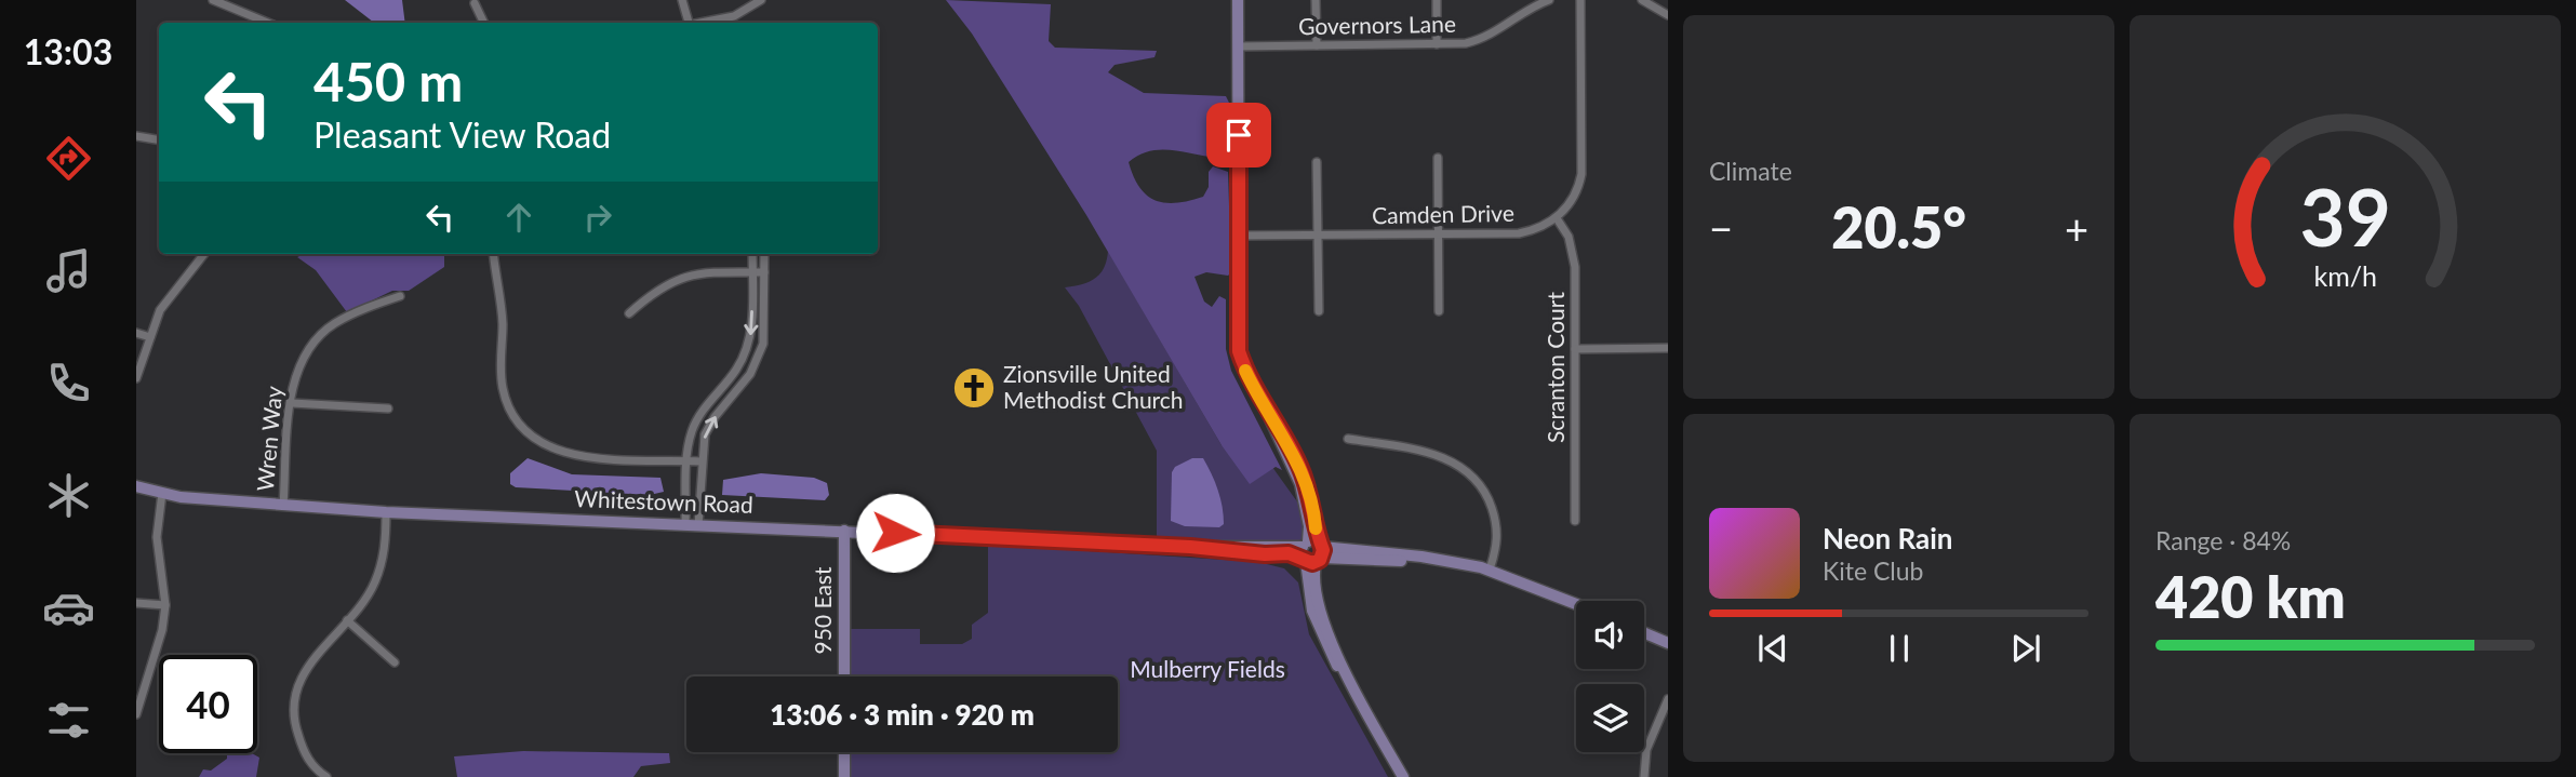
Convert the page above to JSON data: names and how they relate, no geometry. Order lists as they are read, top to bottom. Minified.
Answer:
{"streets":{"street":["Governors Lane","Camden Drive","Scranton Court","Wren Way","Whitestown Road","950 East"]},"crossings":[["Camden Drive","Scranton Court"],["Wren Way","Whitestown Road"],["Whitestown Road","950 East"]],"parks":["Mulberry Fields"],"places":{"church":["Zionsville United Methodist Church"]},"page":{"tabs":"13:03","tile":["Climate",["Range · 84%","420 km"]],"turn":["450 m","Pleasant View Road"],"heat":["−","20.5°","+"],"song":["Neon Rain","Kite Club"],"limit":"40","trip":"13:06 · 3 min · 920 m","gauge":["39","km/h"]}}
